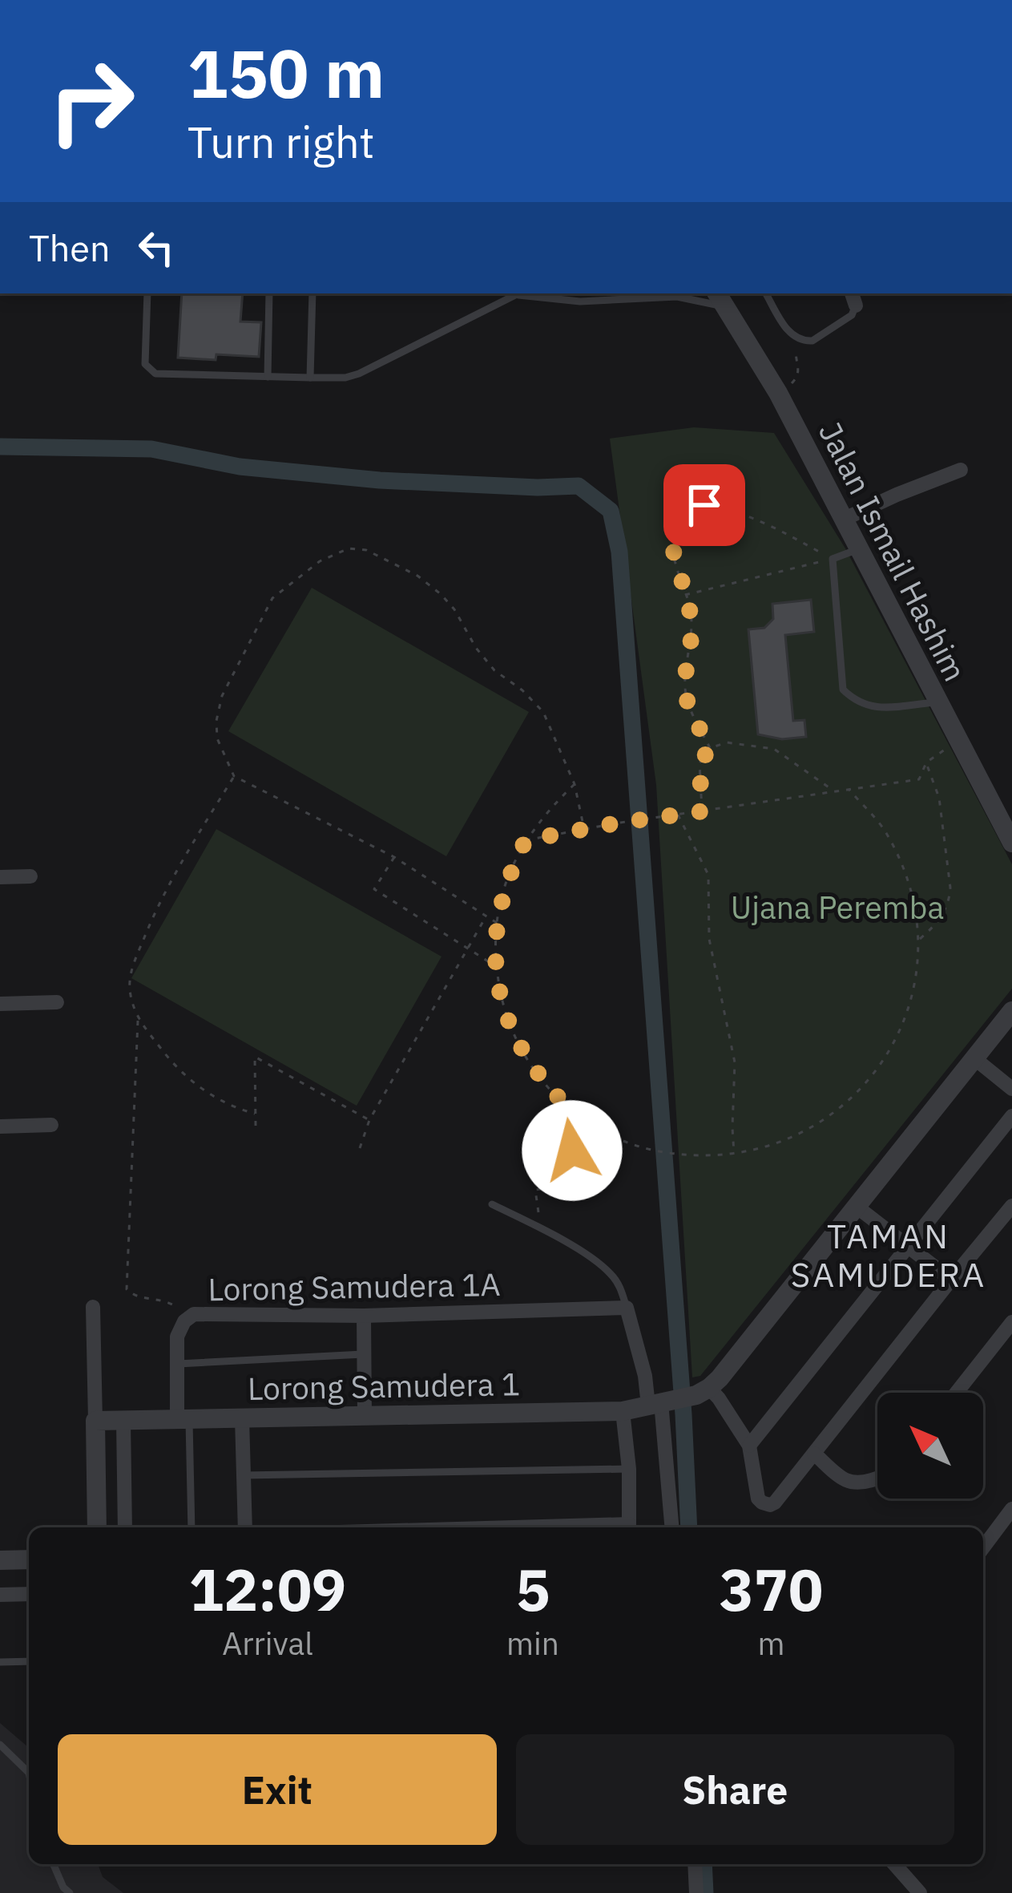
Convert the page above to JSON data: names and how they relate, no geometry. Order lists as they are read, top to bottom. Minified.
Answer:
{"streets":{"street":["Jalan Ismail Hashim","Lorong Samudera 1A","Lorong Samudera 1"]},"crossings":[["Lorong Samudera 1A","Lorong Samudera 1"]],"districts":["TAMAN SAMUDERA"],"parks":["Ujana Peremba"],"north":"top left","page":{"turn":["150 m","Turn right"],"then":"Then","eta":["12:09","Arrival","5","min","370","m"],"buttons":["Exit","Share"]}}
